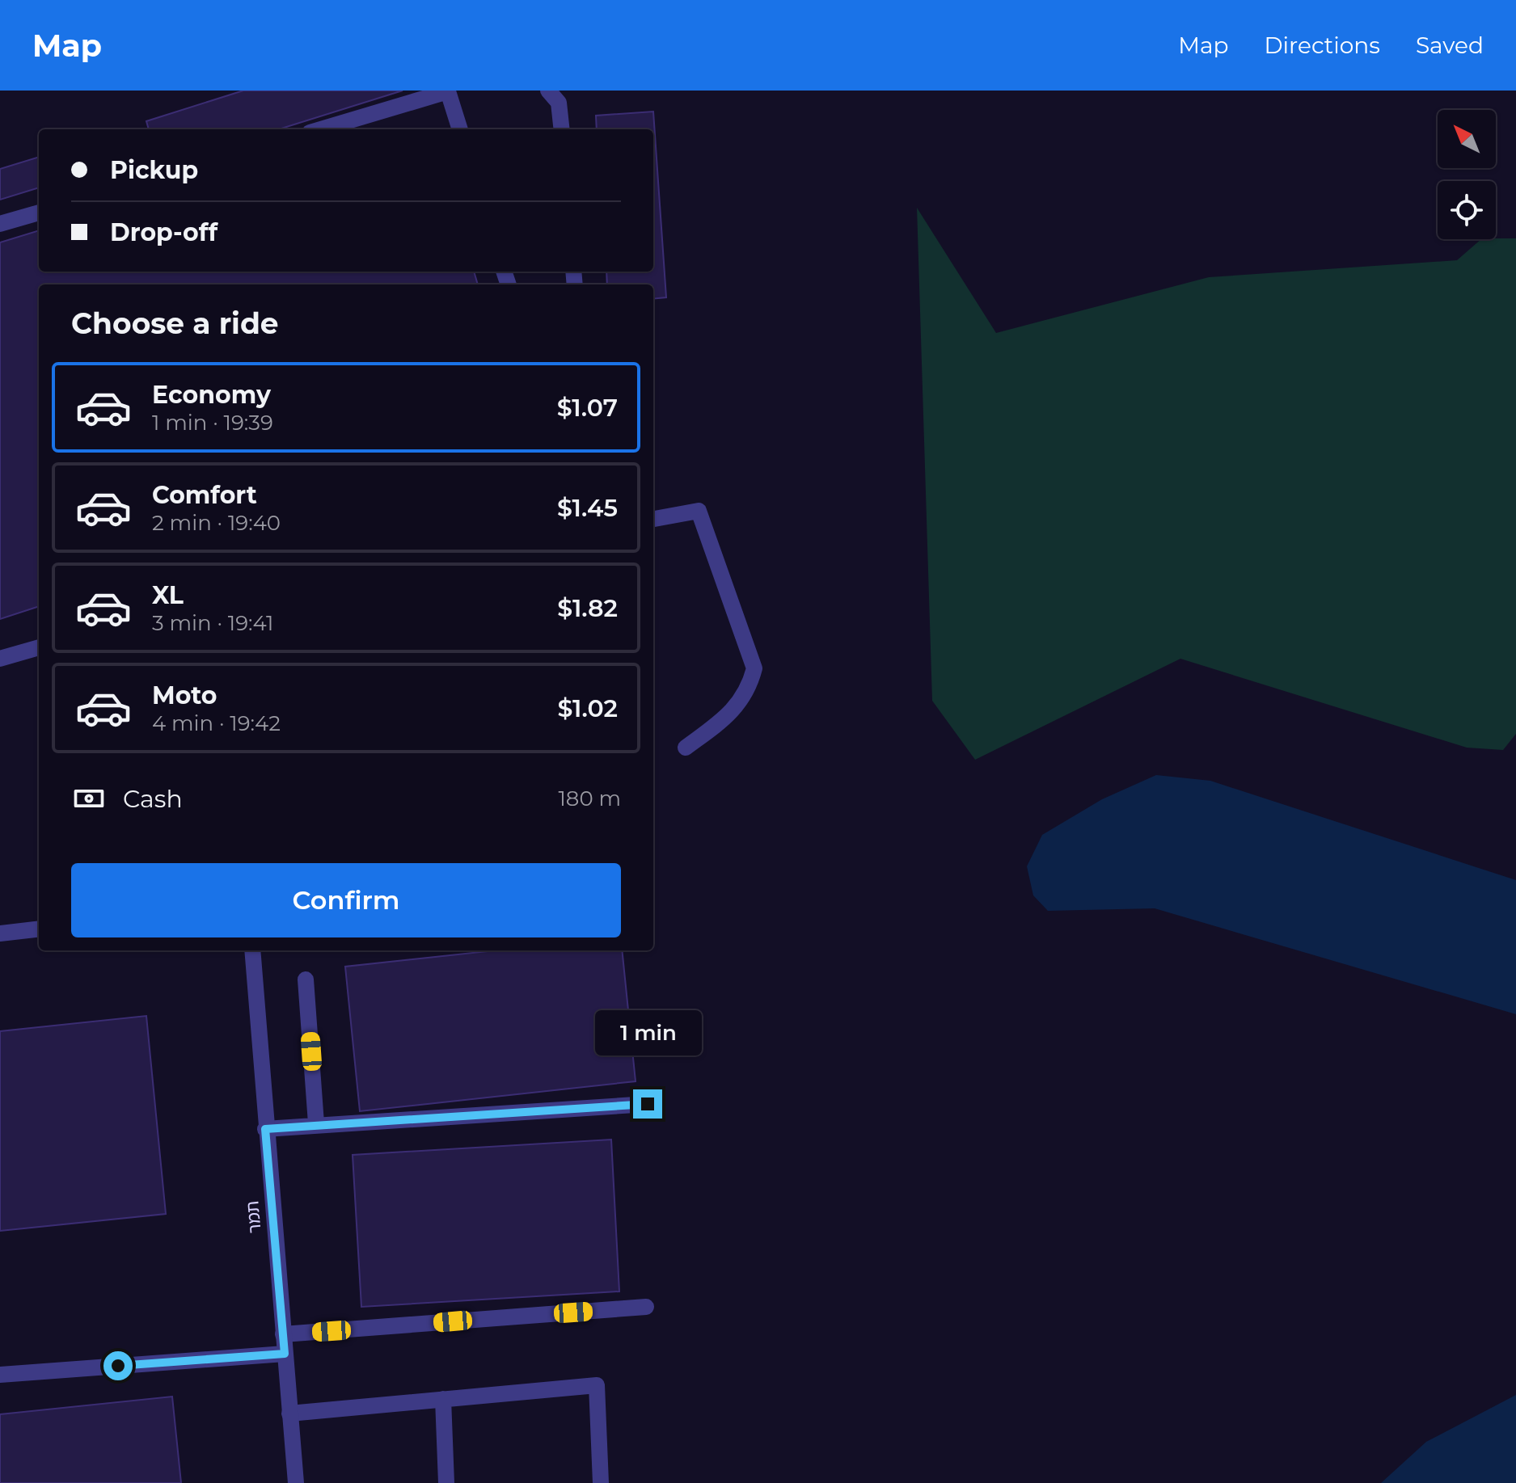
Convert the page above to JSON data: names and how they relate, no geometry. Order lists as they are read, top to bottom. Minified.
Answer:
{"streets":{"street":["תמר"]},"north":"top left","page":{"header":"Map","nav":["Map","Directions","Saved"],"banner":["Pickup","Drop-off"],"heading":"Choose a ride","list":[{"name":"Economy","note":"1 min · 19:39","value":"$1.07"},{"name":"Comfort","note":"2 min · 19:40","value":"$1.45"},{"name":"XL","note":"3 min · 19:41","value":"$1.82"},{"name":"Moto","note":"4 min · 19:42","value":"$1.02"}],"pay":["Cash","180 m"],"buttons":"Confirm","bubble":"1 min"}}
